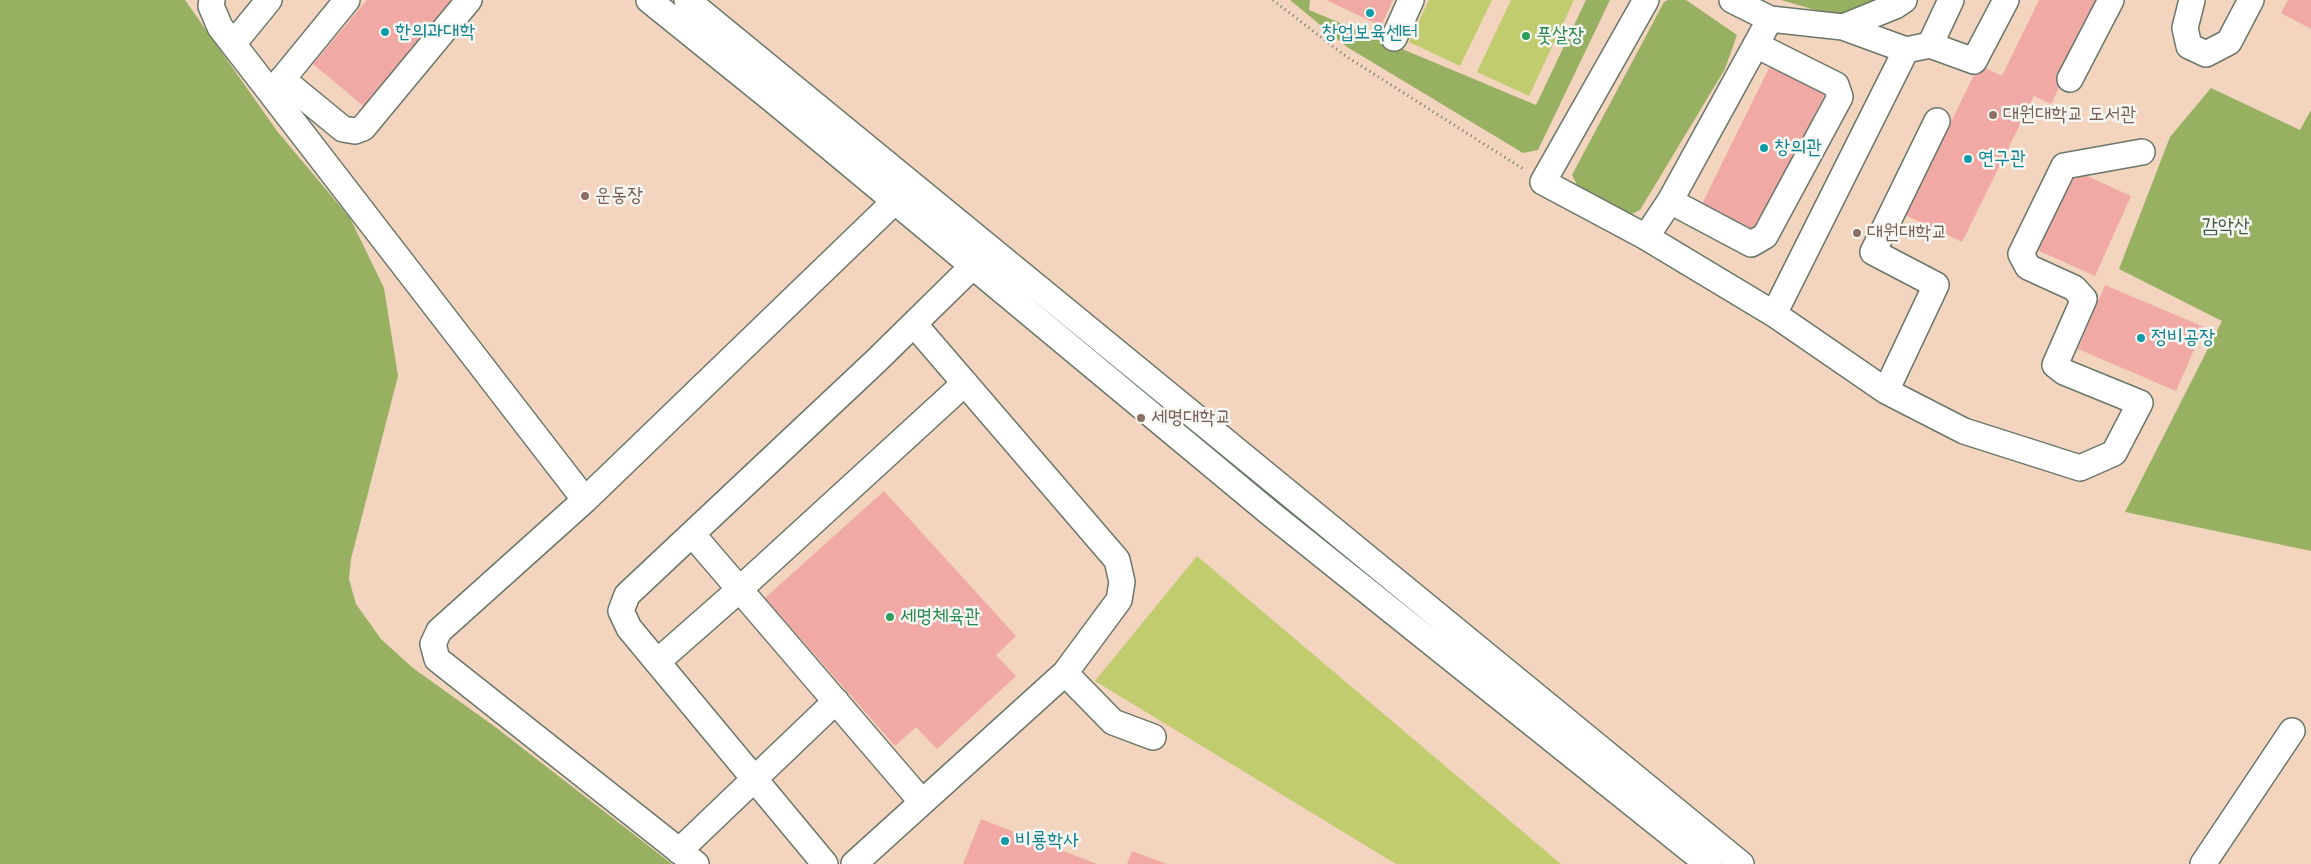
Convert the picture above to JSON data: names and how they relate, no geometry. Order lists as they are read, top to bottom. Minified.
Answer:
{"parks":["감악산"],"places":["창업보육센터","한의과대학","풋살장","대원대학교 도서관","창의관","연구관","운동장","대원대학교","정비공장","세명대학교","세명체육관","비룡학사"]}
